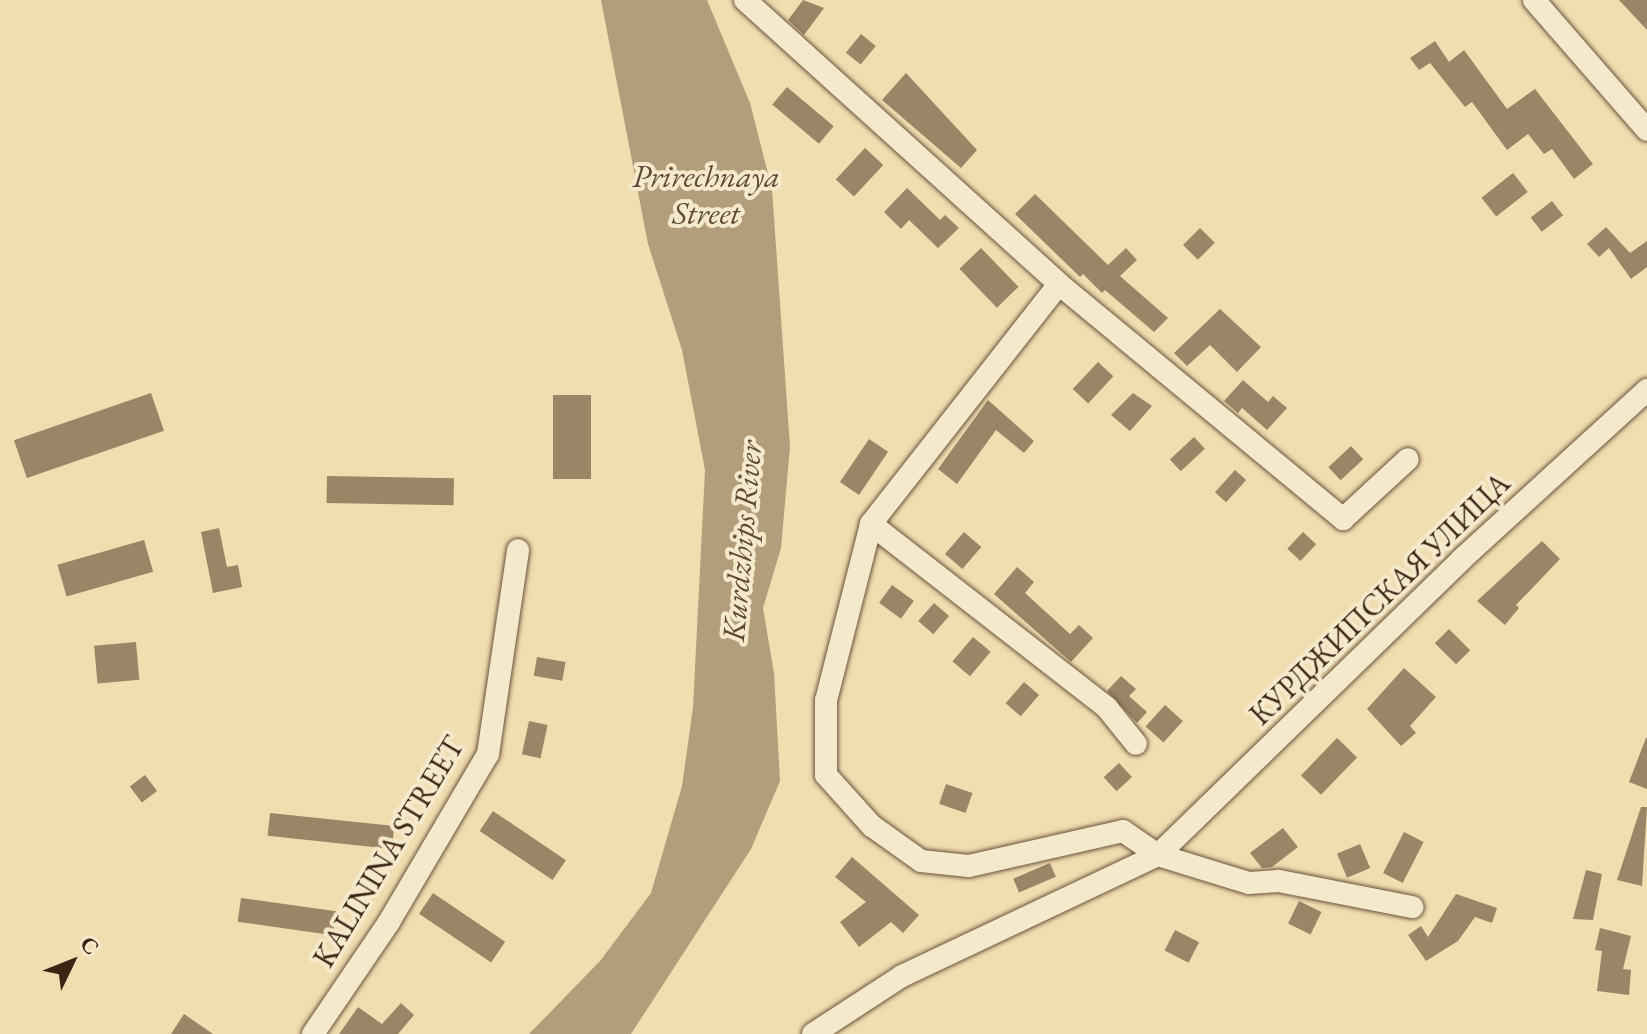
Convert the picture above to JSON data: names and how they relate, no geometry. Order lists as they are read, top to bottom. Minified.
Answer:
{"streets":{"street":["КУРДЖИПСКАЯ УЛИЦА","KALININA STREET"]},"water":["Prirechnaya Street","Kurdzhips River"],"north":"top right"}
